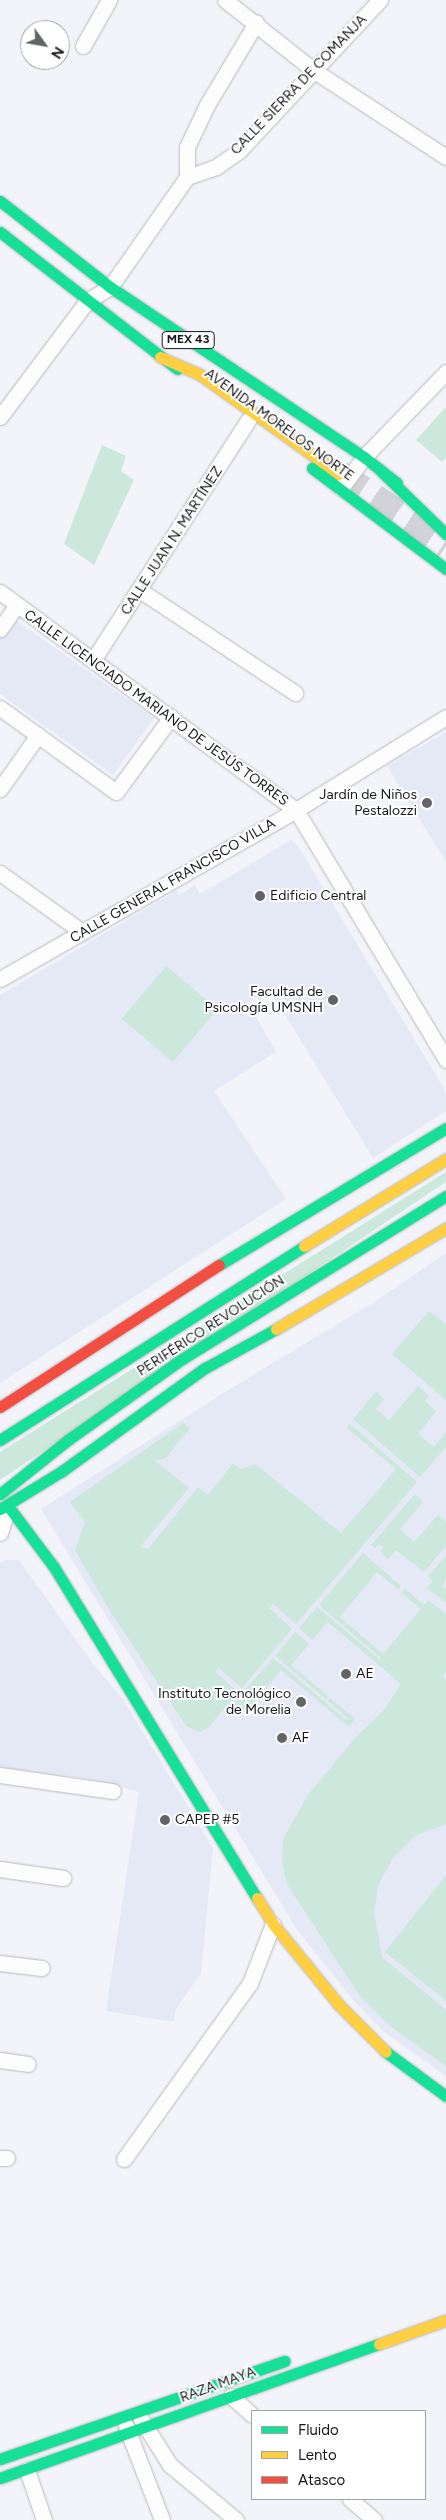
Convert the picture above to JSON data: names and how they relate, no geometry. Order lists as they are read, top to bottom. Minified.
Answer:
{"streets":{"main road":["MEX 43","AVENIDA MORELOS NORTE","PERIFÉRICO REVOLUCIÓN","RAZA MAYA"],"street":["CALLE SIERRA DE COMANJA","CALLE JUAN N. MARTÍNEZ","CALLE LICENCIADO MARIANO DE JESÚS TORRES","CALLE GENERAL FRANCISCO VILLA"]},"crossings":[["MEX 43","AVENIDA MORELOS NORTE"],["AVENIDA MORELOS NORTE","CALLE JUAN N. MARTÍNEZ"],["CALLE JUAN N. MARTÍNEZ","CALLE LICENCIADO MARIANO DE JESÚS TORRES"],["CALLE LICENCIADO MARIANO DE JESÚS TORRES","CALLE GENERAL FRANCISCO VILLA"]],"places":["Jardín de Niños Pestalozzi","Edificio Central","Facultad de Psicología UMSNH","AE","Instituto Tecnológico de Morelia","AF","CAPEP #5"],"legend":["Fluido","Lento","Atasco"],"north":"bottom right"}
